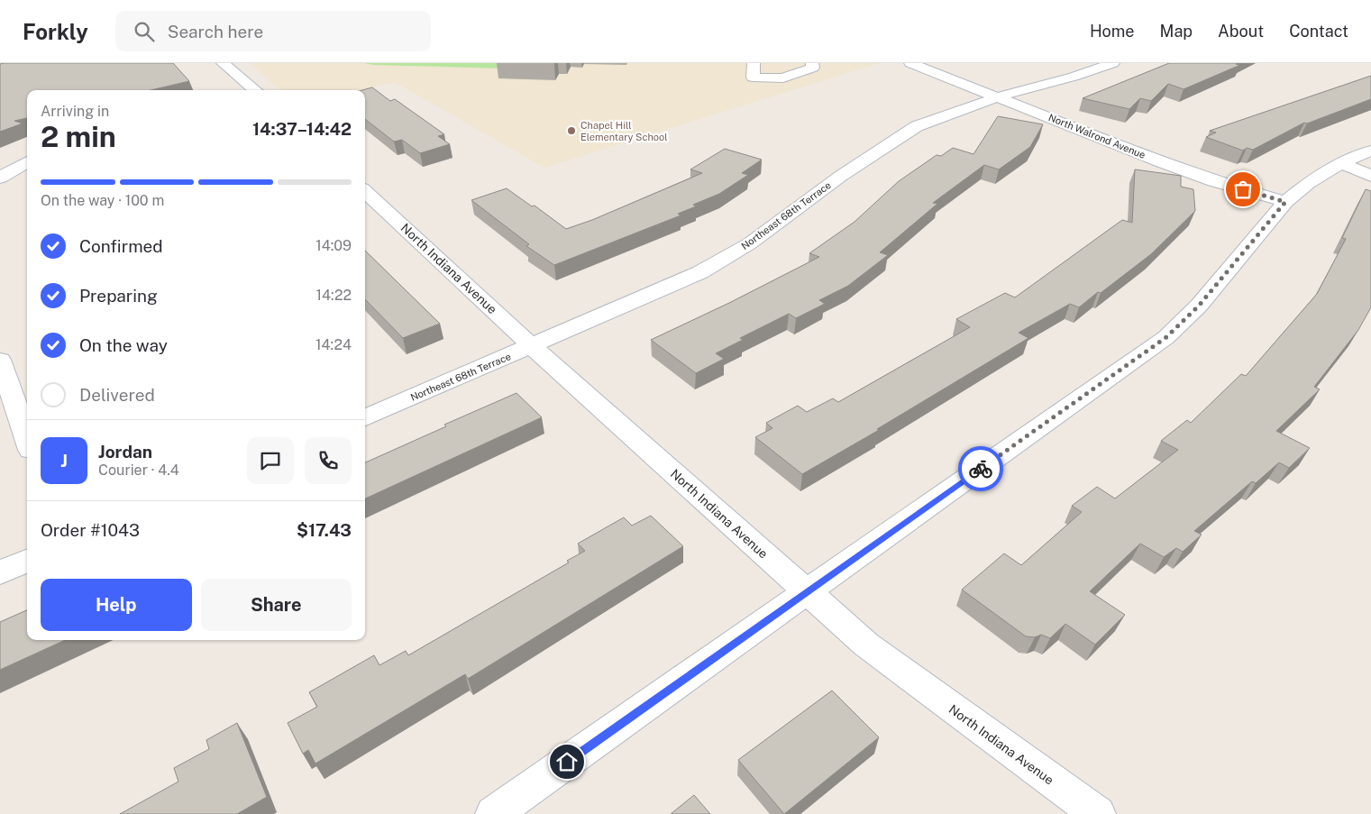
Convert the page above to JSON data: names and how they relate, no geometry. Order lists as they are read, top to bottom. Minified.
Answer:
{"streets":{"street":["North Walrond Avenue","Northeast 68th Terrace","North Indiana Avenue"]},"crossings":[["North Walrond Avenue","Northeast 68th Terrace"],["Northeast 68th Terrace","North Indiana Avenue"]],"places":["Chapel Hill Elementary School"],"page":{"header":"Forkly","search":"Search here","nav":["Home","Map","About","Contact"],"heading":["2 min","Arriving in","14:37–14:42"],"panel":["Jordan","Courier · 4.4","Order #1043","$17.43"],"bar":"On the way · 100 m","list":[["Confirmed","14:09"],["Preparing","14:22"],["On the way","14:24"],"Delivered"],"round":"J","buttons":["Help","Share"]}}
